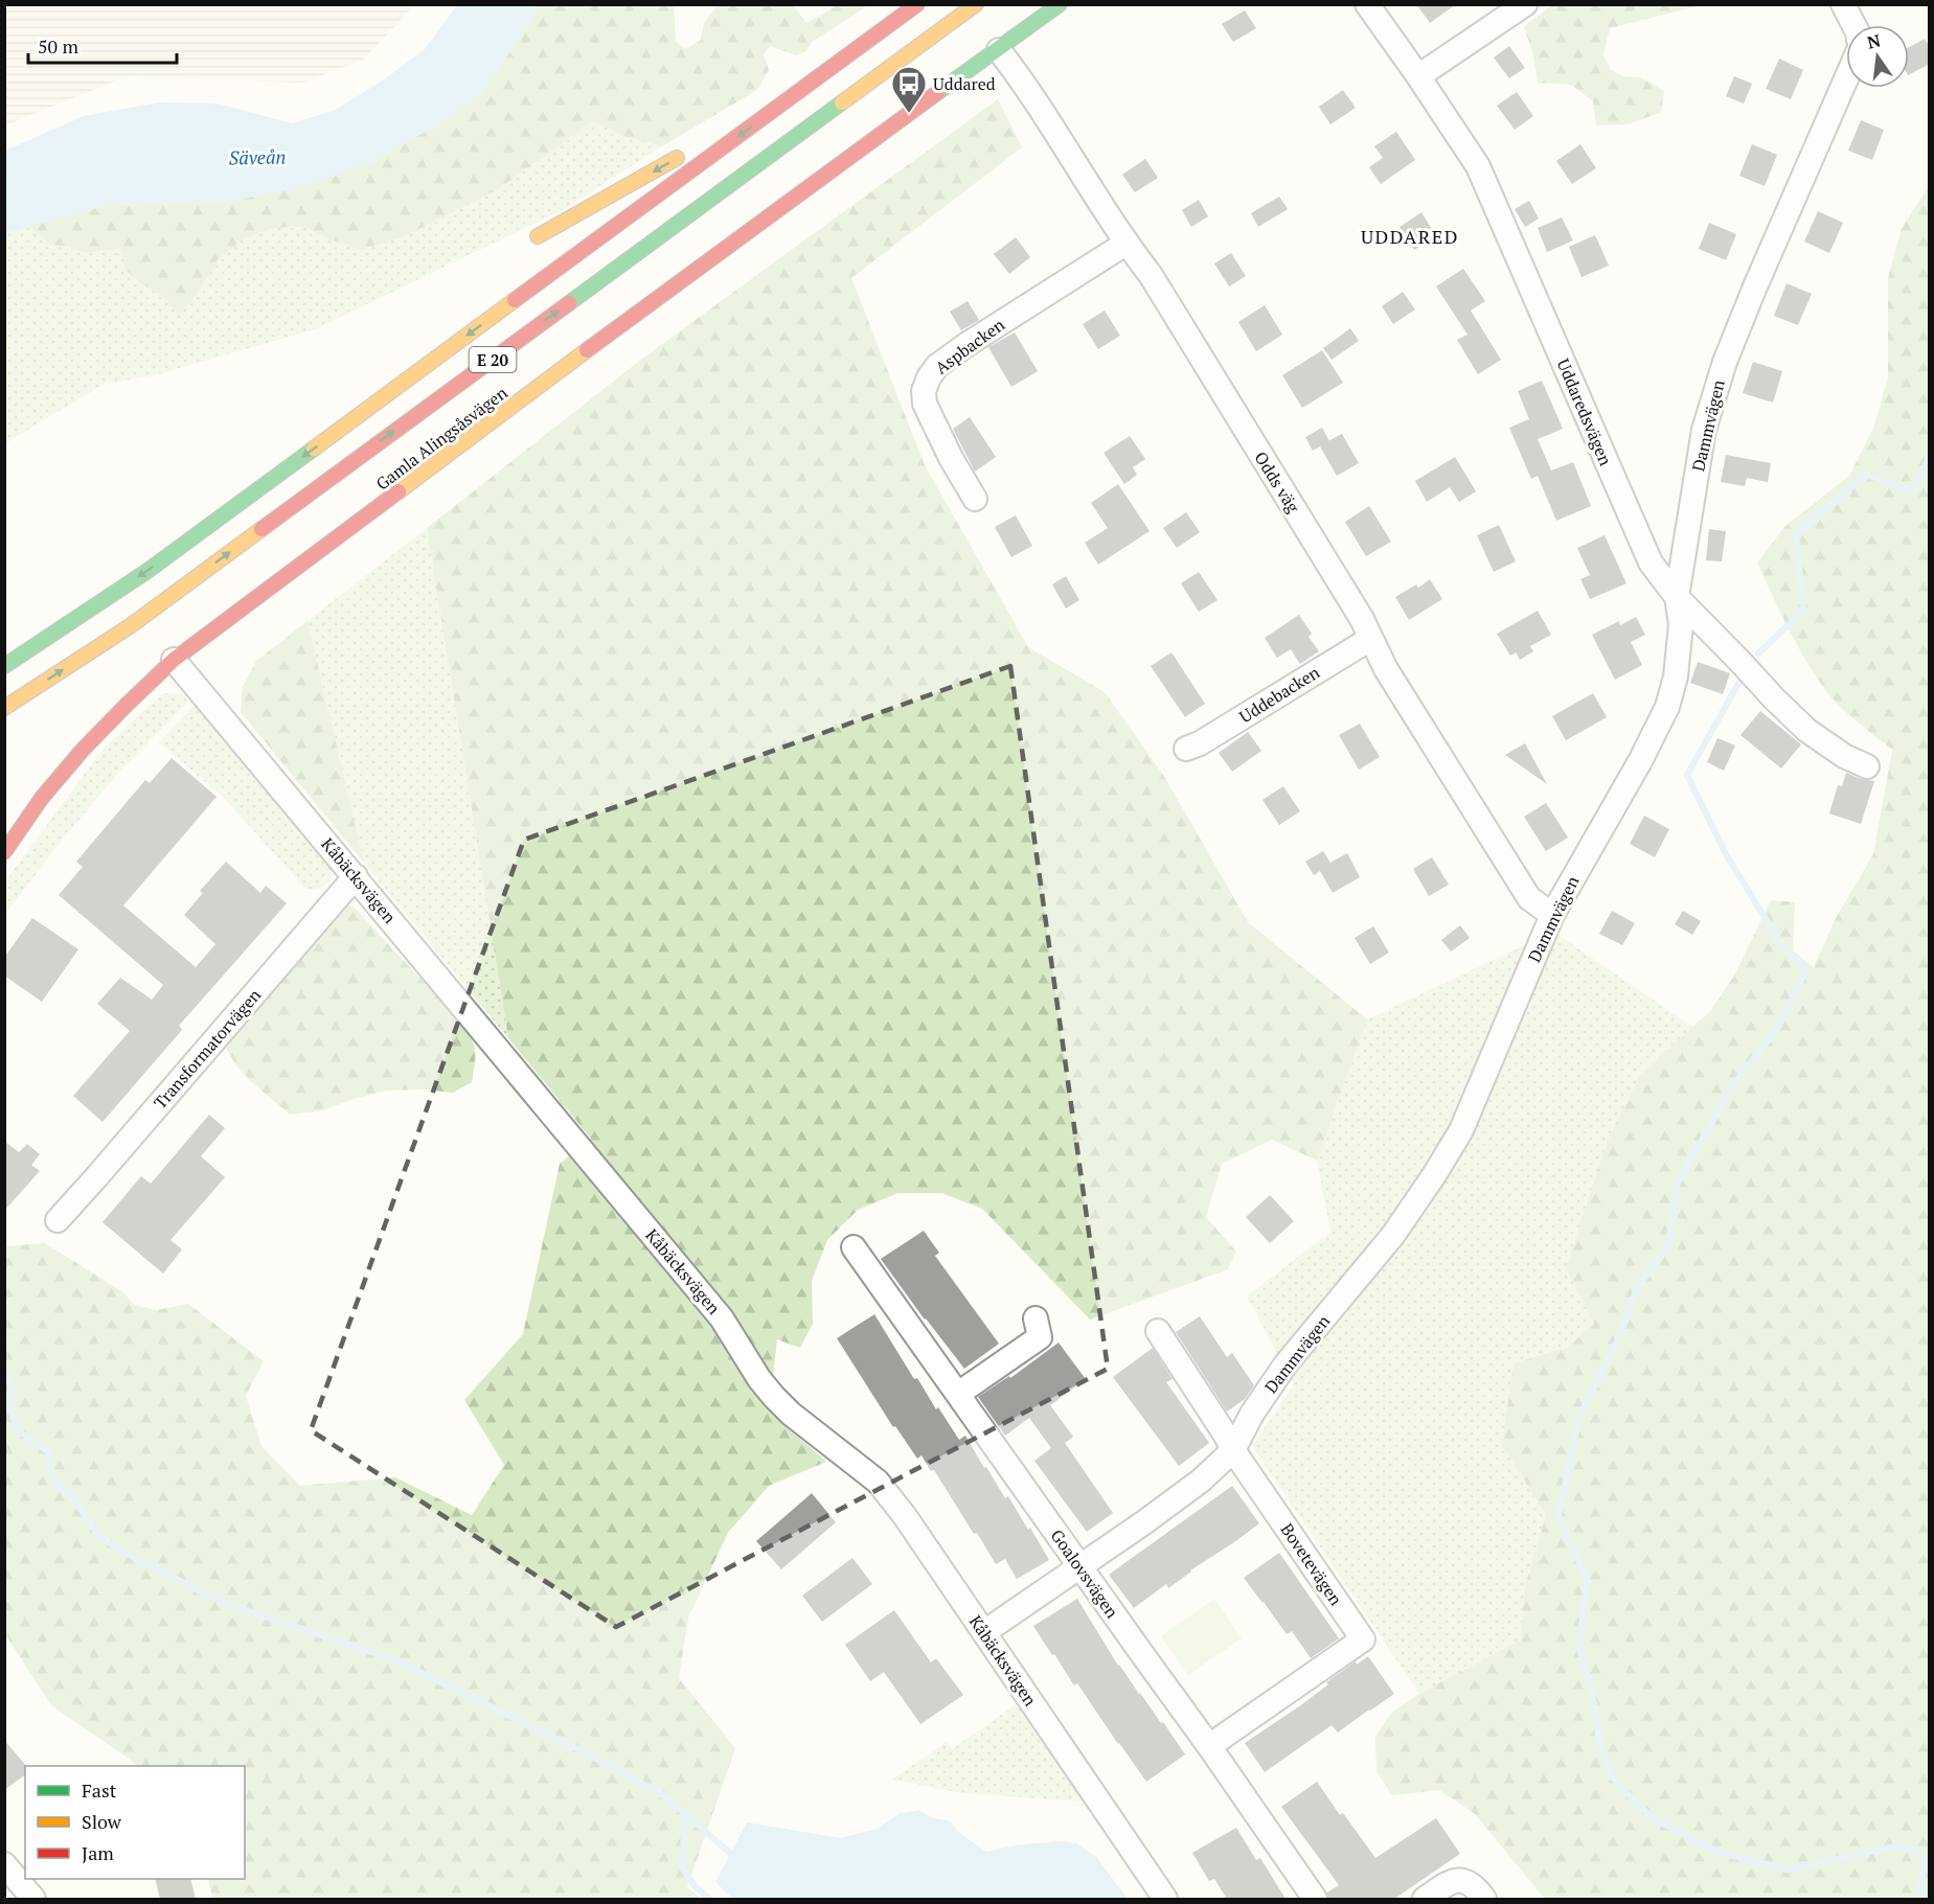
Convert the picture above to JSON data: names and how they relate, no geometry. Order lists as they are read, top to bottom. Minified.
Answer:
{"streets":{"main road":["E 20","Gamla Alingsåsvägen"],"street":["Aspbacken","Uddaredsvägen","Dammvägen","Odds väg","Uddebacken","Kåbäcksvägen","Transformatorvägen","Bovetevägen","Goalovsvägen"]},"crossings":[["Aspbacken","Odds väg"],["Uddaredsvägen","Dammvägen"],["Dammvägen","Odds väg"],["Dammvägen","Kåbäcksvägen"],["Dammvägen","Bovetevägen"],["Dammvägen","Goalovsvägen"],["Gamla Alingsåsvägen","Odds väg"],["Gamla Alingsåsvägen","Kåbäcksvägen"],["Odds väg","Uddebacken"],["Kåbäcksvägen","Transformatorvägen"],["Bovetevägen","Goalovsvägen"]],"districts":["UDDARED"],"water":["Säveån"],"places":{"bus stop":["Uddared"]},"legend":["Fast","Slow","Jam"],"scale_bar":"50 m","north":"top"}
